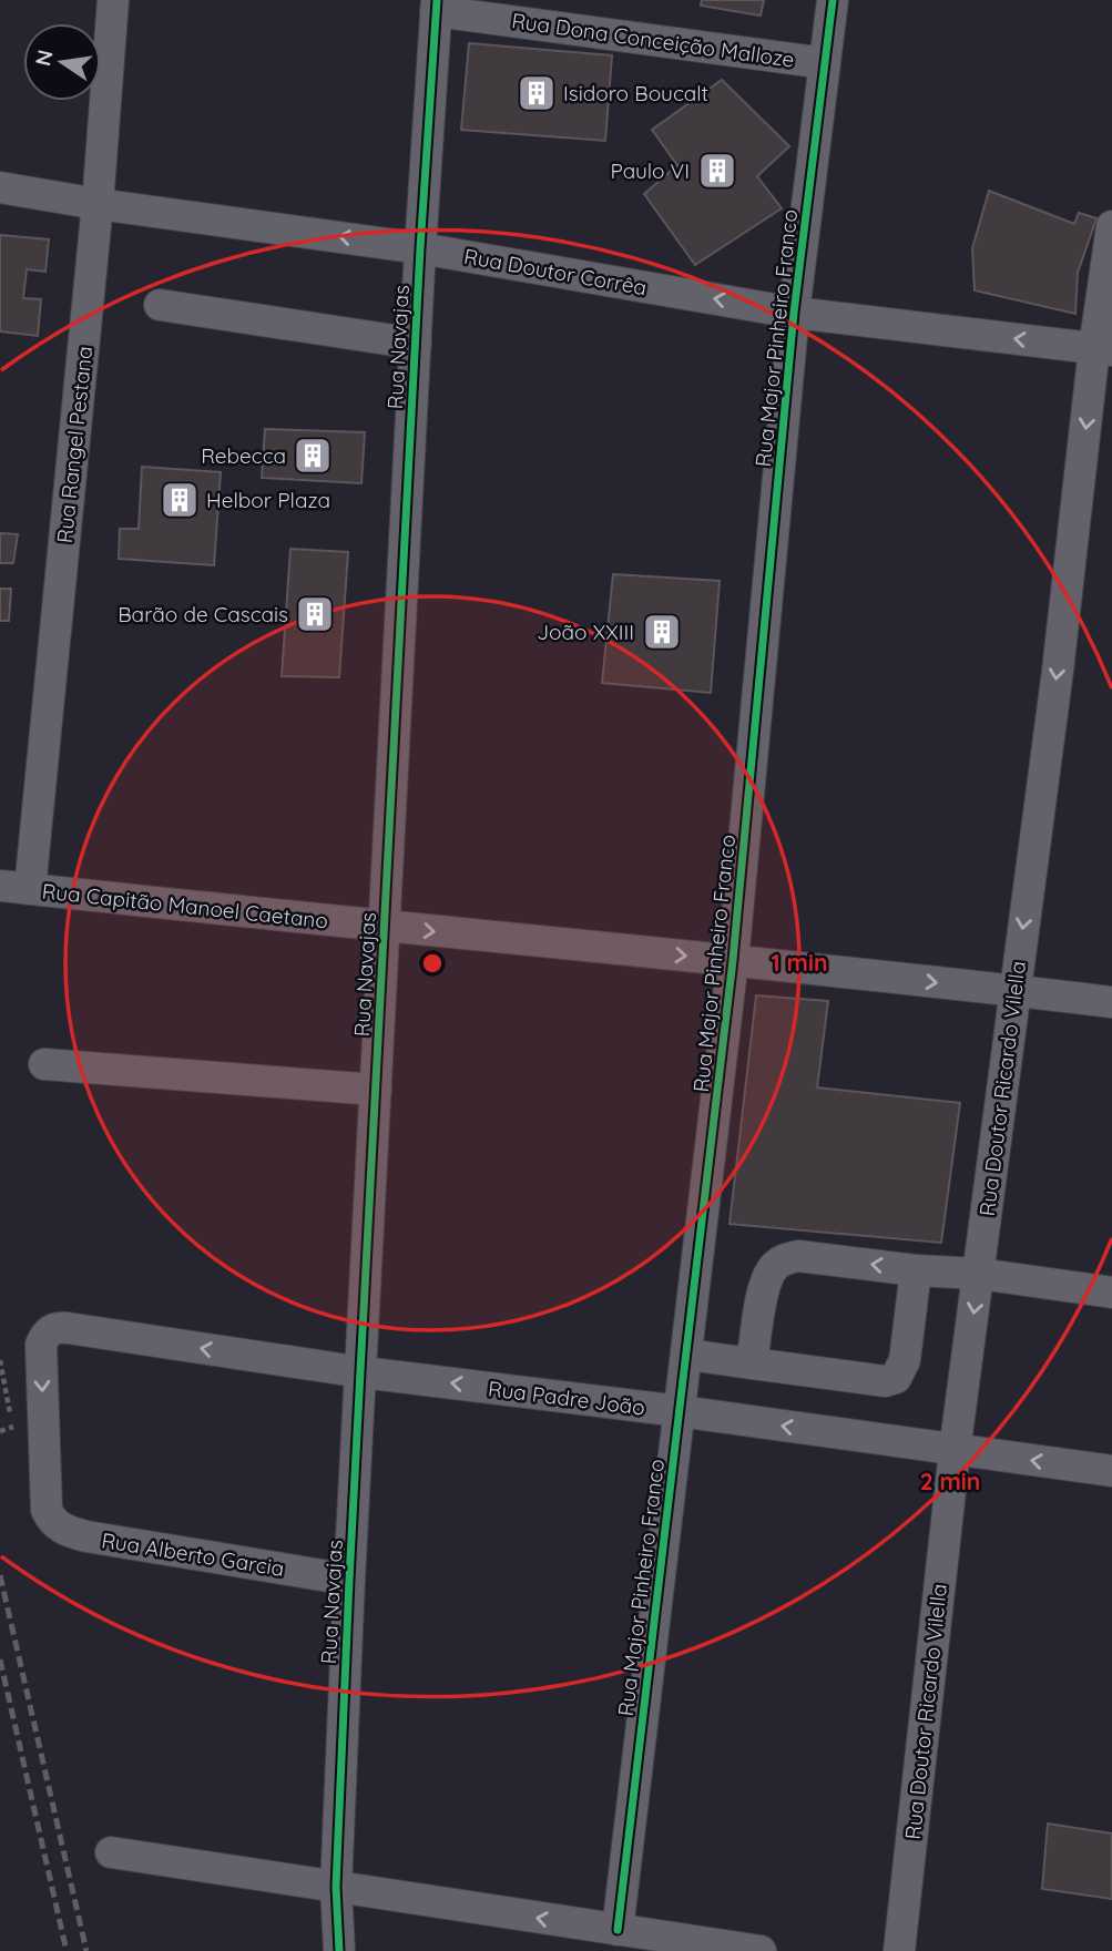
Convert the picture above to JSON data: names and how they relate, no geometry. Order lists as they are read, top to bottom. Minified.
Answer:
{"streets":{"street":["Rua Dona Conceição Malloze","Rua Doutor Corrêa","Rua Major Pinheiro Franco","Rua Navajas","Rua Rangel Pestana","Rua Capitão Manoel Caetano","Rua Doutor Ricardo Vilella","Rua Padre João","Rua Alberto Garcia"]},"crossings":[["Rua Dona Conceição Malloze","Rua Major Pinheiro Franco"],["Rua Dona Conceição Malloze","Rua Navajas"],["Rua Doutor Corrêa","Rua Major Pinheiro Franco"],["Rua Doutor Corrêa","Rua Navajas"],["Rua Doutor Corrêa","Rua Rangel Pestana"],["Rua Doutor Corrêa","Rua Doutor Ricardo Vilella"],["Rua Major Pinheiro Franco","Rua Capitão Manoel Caetano"],["Rua Major Pinheiro Franco","Rua Padre João"],["Rua Navajas","Rua Capitão Manoel Caetano"],["Rua Navajas","Rua Padre João"],["Rua Navajas","Rua Alberto Garcia"],["Rua Rangel Pestana","Rua Capitão Manoel Caetano"],["Rua Capitão Manoel Caetano","Rua Doutor Ricardo Vilella"],["Rua Doutor Ricardo Vilella","Rua Padre João"],["Rua Padre João","Rua Alberto Garcia"]],"one_way":["Rua Doutor Corrêa","Rua Capitão Manoel Caetano","Rua Doutor Ricardo Vilella"],"places":{"building":["Isidoro Boucalt","Paulo VI","Rebecca","Helbor Plaza","Barão de Cascais","João XXIII"]},"north":"left","rings":["1 min","2 min"]}
